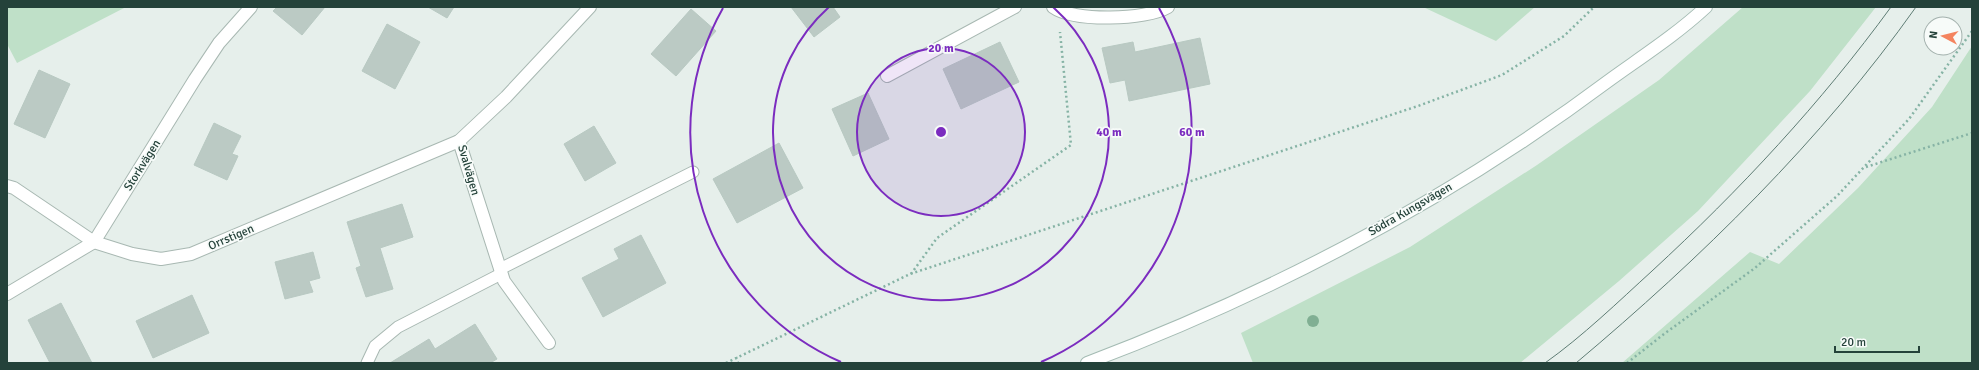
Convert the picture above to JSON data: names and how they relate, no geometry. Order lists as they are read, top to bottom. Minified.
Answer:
{"streets":{"street":["Storkvägen","Svalvägen","Södra Kungsvägen","Orrstigen"]},"crossings":[["Storkvägen","Orrstigen"],["Svalvägen","Orrstigen"]],"scale_bar":"20 m","north":"left","rings":["20 m","40 m","60 m"]}
